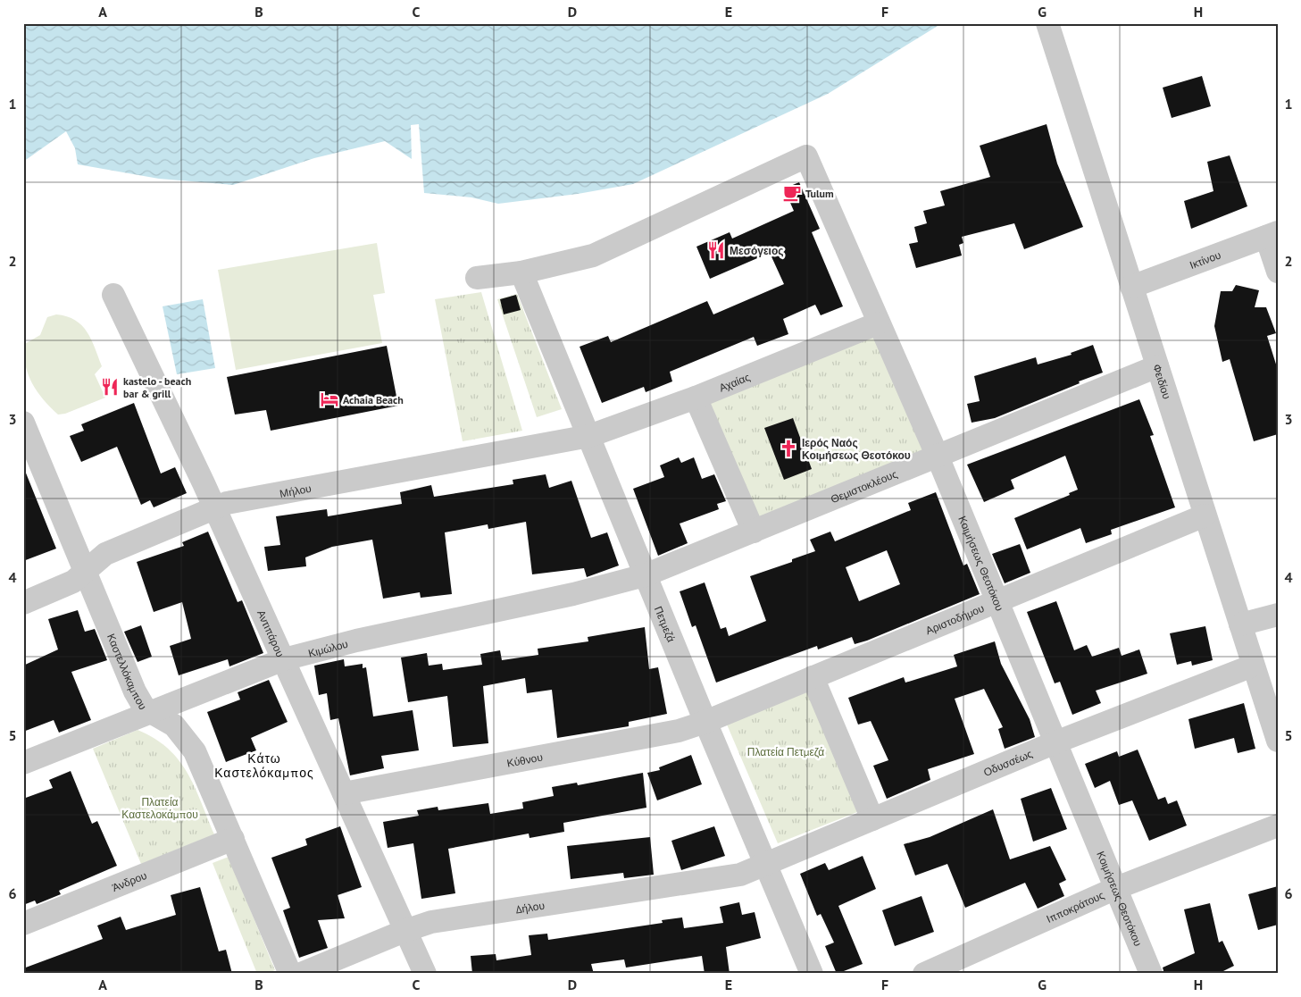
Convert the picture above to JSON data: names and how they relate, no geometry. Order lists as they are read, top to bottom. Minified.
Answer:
{"streets":{"street":["Ικτίνου","Αχαίας","Φειδίου","Θεμιστοκλέους","Μήλου","Κοιμήσεως Θεοτόκου","Αριστοδήμου","Πετμεζά","Αντιπάρου","Κιμώλου","Καστελλόκαμπου","Κύθνου","Οδυσσέως","Άνδρου","Δήλου","Ιπποκράτους"]},"crossings":[["Ικτίνου","Φειδίου"],["Αχαίας","Μήλου"],["Αχαίας","Κοιμήσεως Θεοτόκου"],["Αχαίας","Πετμεζά"],["Φειδίου","Θεμιστοκλέους"],["Φειδίου","Αριστοδήμου"],["Φειδίου","Οδυσσέως"],["Θεμιστοκλέους","Κοιμήσεως Θεοτόκου"],["Θεμιστοκλέους","Πετμεζά"],["Θεμιστοκλέους","Κιμώλου"],["Μήλου","Πετμεζά"],["Μήλου","Αντιπάρου"],["Μήλου","Καστελλόκαμπου"],["Κοιμήσεως Θεοτόκου","Αριστοδήμου"],["Κοιμήσεως Θεοτόκου","Πετμεζά"],["Κοιμήσεως Θεοτόκου","Οδυσσέως"],["Κοιμήσεως Θεοτόκου","Ιπποκράτους"],["Αριστοδήμου","Πετμεζά"],["Αριστοδήμου","Κύθνου"],["Πετμεζά","Κιμώλου"],["Πετμεζά","Κύθνου"],["Πετμεζά","Οδυσσέως"],["Πετμεζά","Δήλου"],["Αντιπάρου","Κιμώλου"],["Αντιπάρου","Κύθνου"],["Αντιπάρου","Δήλου"],["Κιμώλου","Καστελλόκαμπου"],["Καστελλόκαμπου","Άνδρου"],["Οδυσσέως","Δήλου"]],"districts":["Κάτω Καστελόκαμπος"],"parks":["Πλατεία Πετμεζά","Πλατεία Καστελοκάμπου"],"places":{"cafe":["Tulum"],"restaurant":["Μεσόγειος","kastelo - beach bar & grill"],"hotel":["Achaia Beach"],"church":["Ιερός Ναός Κοιμήσεως Θεοτόκου"]},"grid":{"columns":["A","B","C","D","E","F","G","H"],"rows":["1","2","3","4","5","6"]}}
